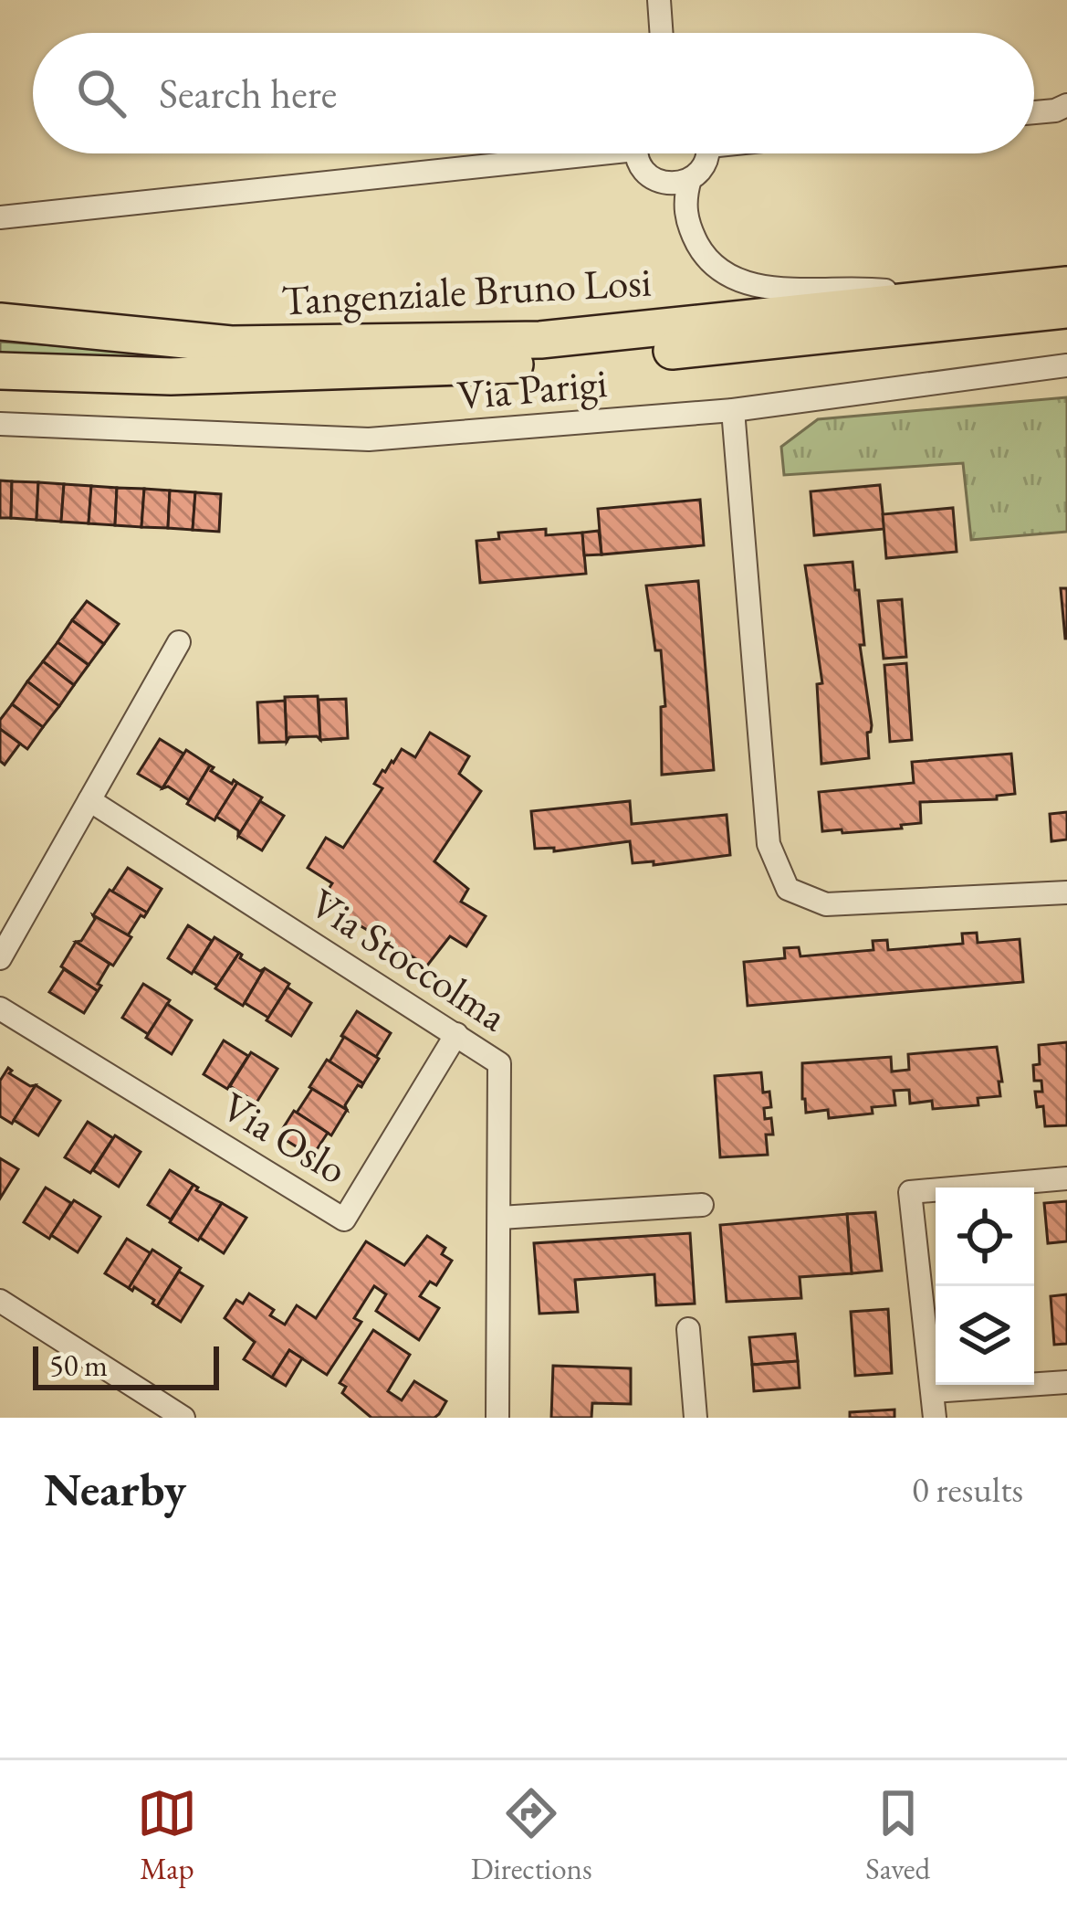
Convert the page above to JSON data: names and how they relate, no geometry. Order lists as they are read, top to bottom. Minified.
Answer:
{"streets":{"main road":["Tangenziale Bruno Losi"],"street":["Via Parigi","Via Stoccolma","Via Oslo"]},"crossings":[["Via Stoccolma","Via Oslo"]],"scale_bar":"50 m","page":{"search":"Search here","scale":"50 m","heading":["Nearby","0 results"],"nav":["Map","Directions","Saved"]}}
